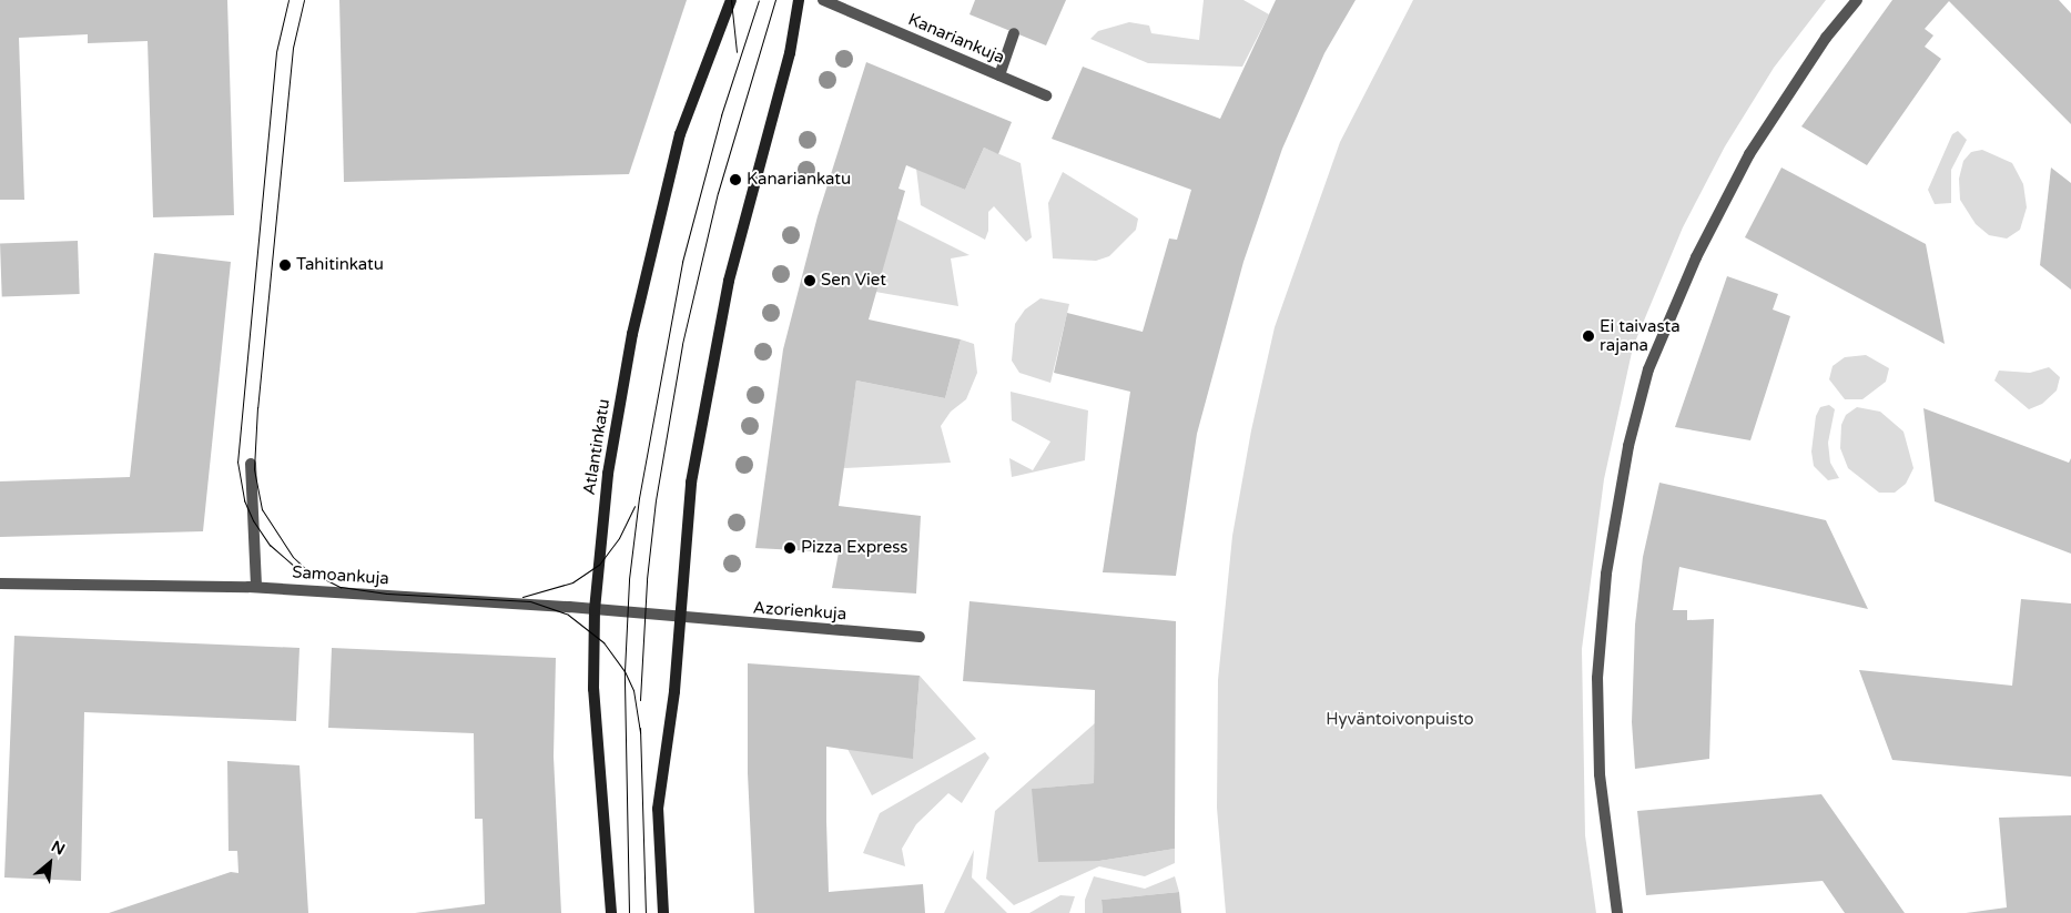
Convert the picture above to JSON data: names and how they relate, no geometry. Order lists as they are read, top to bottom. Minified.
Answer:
{"streets":{"street":["Kanariankuja","Atlantinkatu","Samoankuja","Azorienkuja"]},"crossings":[["Atlantinkatu","Samoankuja"],["Samoankuja","Azorienkuja"]],"parks":["Hyväntoivonpuisto"],"places":["Kanariankatu","Tahitinkatu","Sen Viet","Ei taivasta rajana","Pizza Express"],"north":"top right"}
